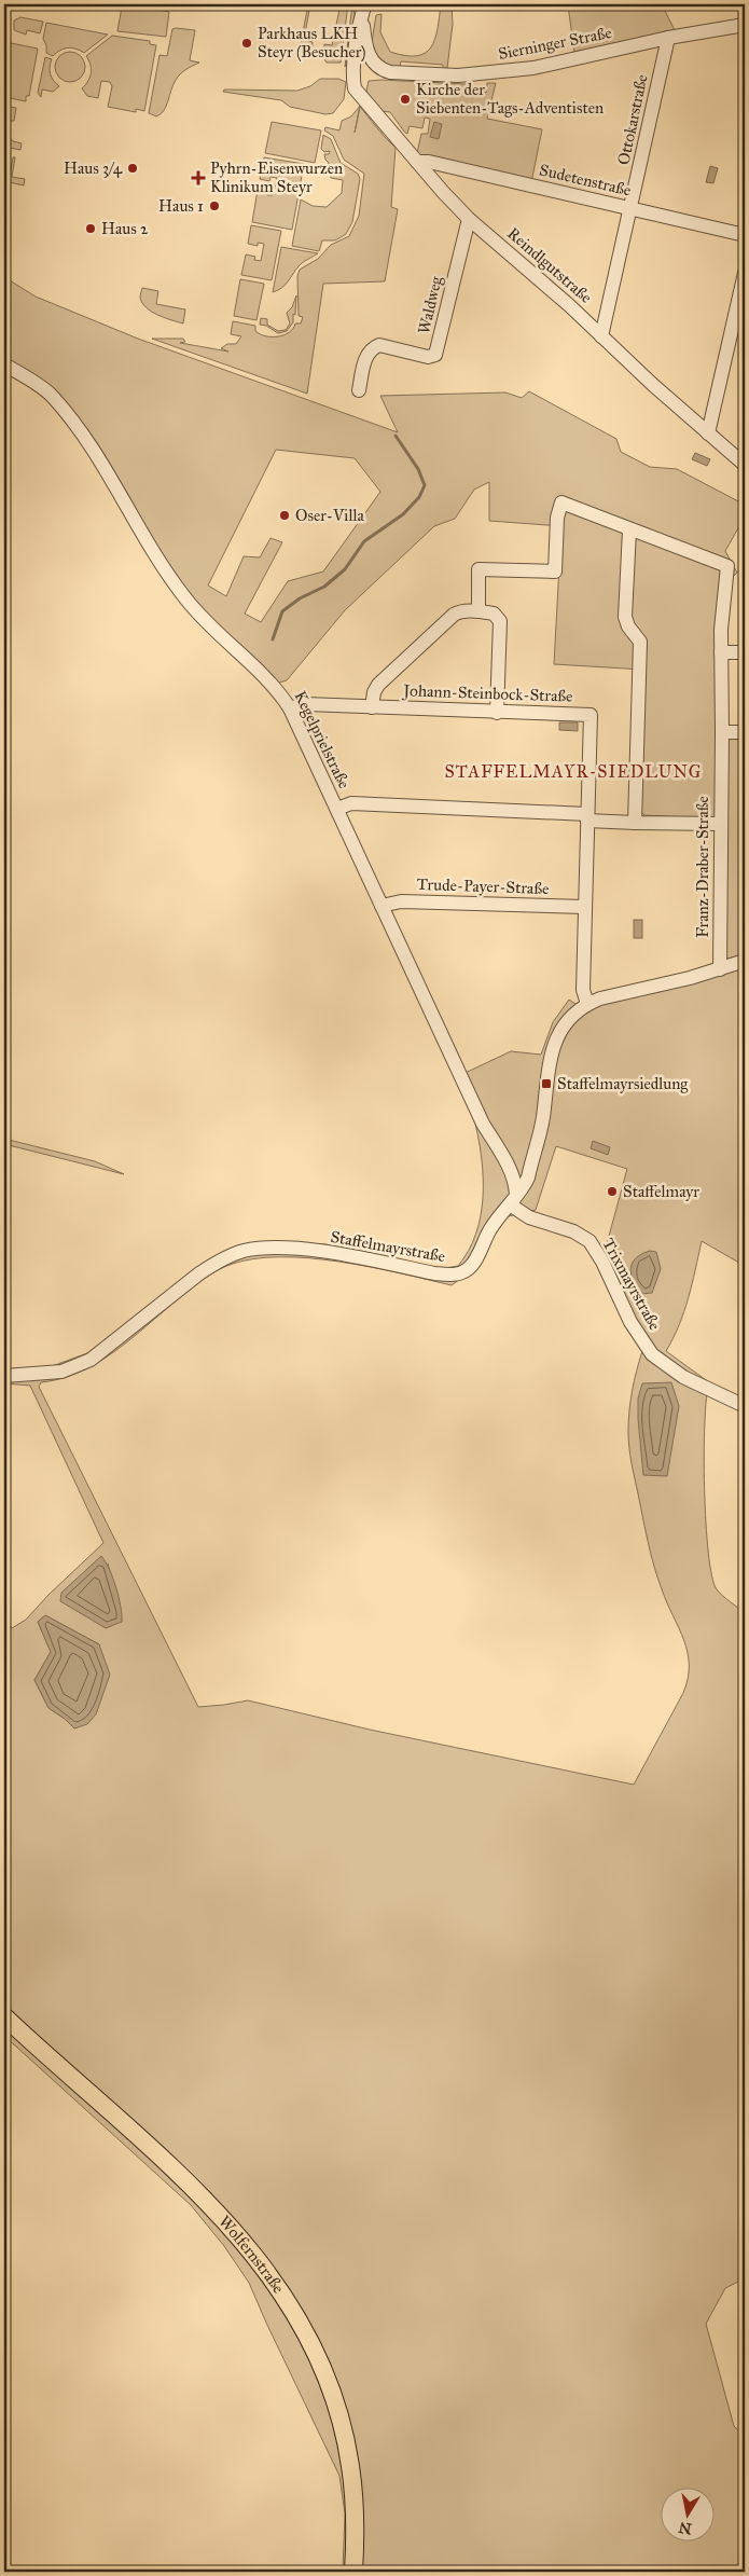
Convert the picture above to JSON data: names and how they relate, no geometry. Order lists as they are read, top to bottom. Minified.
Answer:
{"streets":{"main road":["Wolfernstraße"],"street":["Sierninger Straße","Ottokarstraße","Sudetenstraße","Reindlgutstraße","Waldweg","Johann-Steinbock-Straße","Kegelprielstraße","Franz-Draber-Straße","Trude-Payer-Straße","Staffelmayrstraße","Trixmayrstraße"]},"crossings":[["Sierninger Straße","Ottokarstraße"],["Sierninger Straße","Reindlgutstraße"],["Ottokarstraße","Sudetenstraße"],["Ottokarstraße","Reindlgutstraße"],["Sudetenstraße","Reindlgutstraße"],["Reindlgutstraße","Waldweg"],["Johann-Steinbock-Straße","Kegelprielstraße"],["Johann-Steinbock-Straße","Trude-Payer-Straße"],["Johann-Steinbock-Straße","Staffelmayrstraße"],["Kegelprielstraße","Trude-Payer-Straße"],["Kegelprielstraße","Staffelmayrstraße"],["Kegelprielstraße","Trixmayrstraße"],["Franz-Draber-Straße","Staffelmayrstraße"],["Staffelmayrstraße","Trixmayrstraße"]],"districts":["STAFFELMAYR-SIEDLUNG"],"places":{"other":["Parkhaus LKH Steyr (Besucher)","Kirche der Siebenten-Tags-Adventisten","Haus 3/4","Haus 1","Haus 2","Oser-Villa","Staffelmayr"],"health":["Pyhrn-Eisenwurzen Klinikum Steyr"],"transit":["Staffelmayrsiedlung"]},"north":"bottom"}
